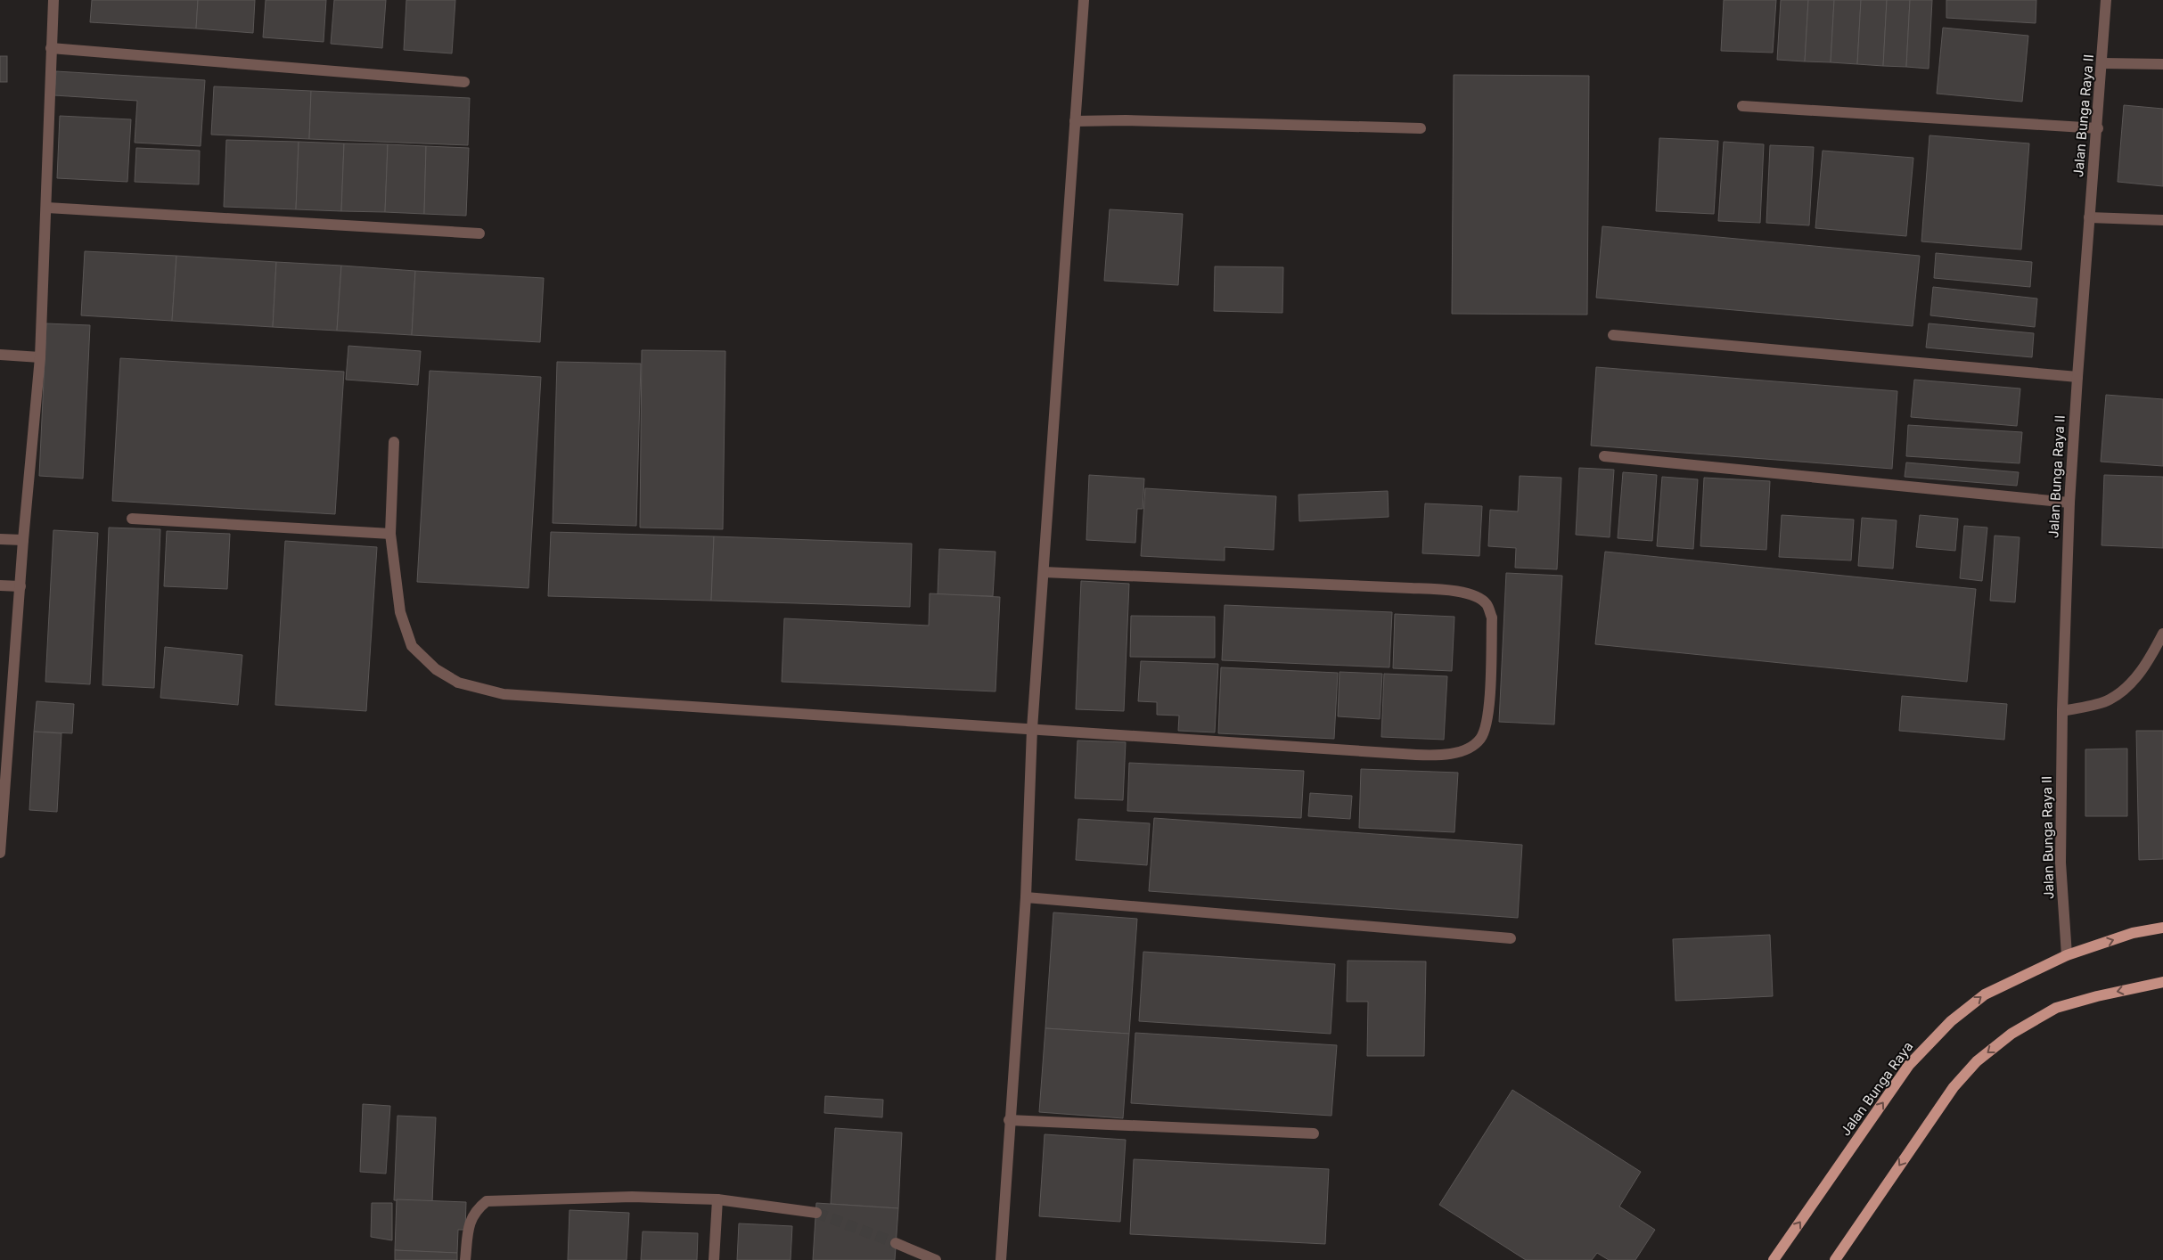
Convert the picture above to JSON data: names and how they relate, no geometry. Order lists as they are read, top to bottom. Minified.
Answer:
{"streets":{"main road":["Jalan Bunga Raya"],"street":["Jalan Bunga Raya II"]},"crossings":[["Jalan Bunga Raya II","Jalan Bunga Raya"]]}
